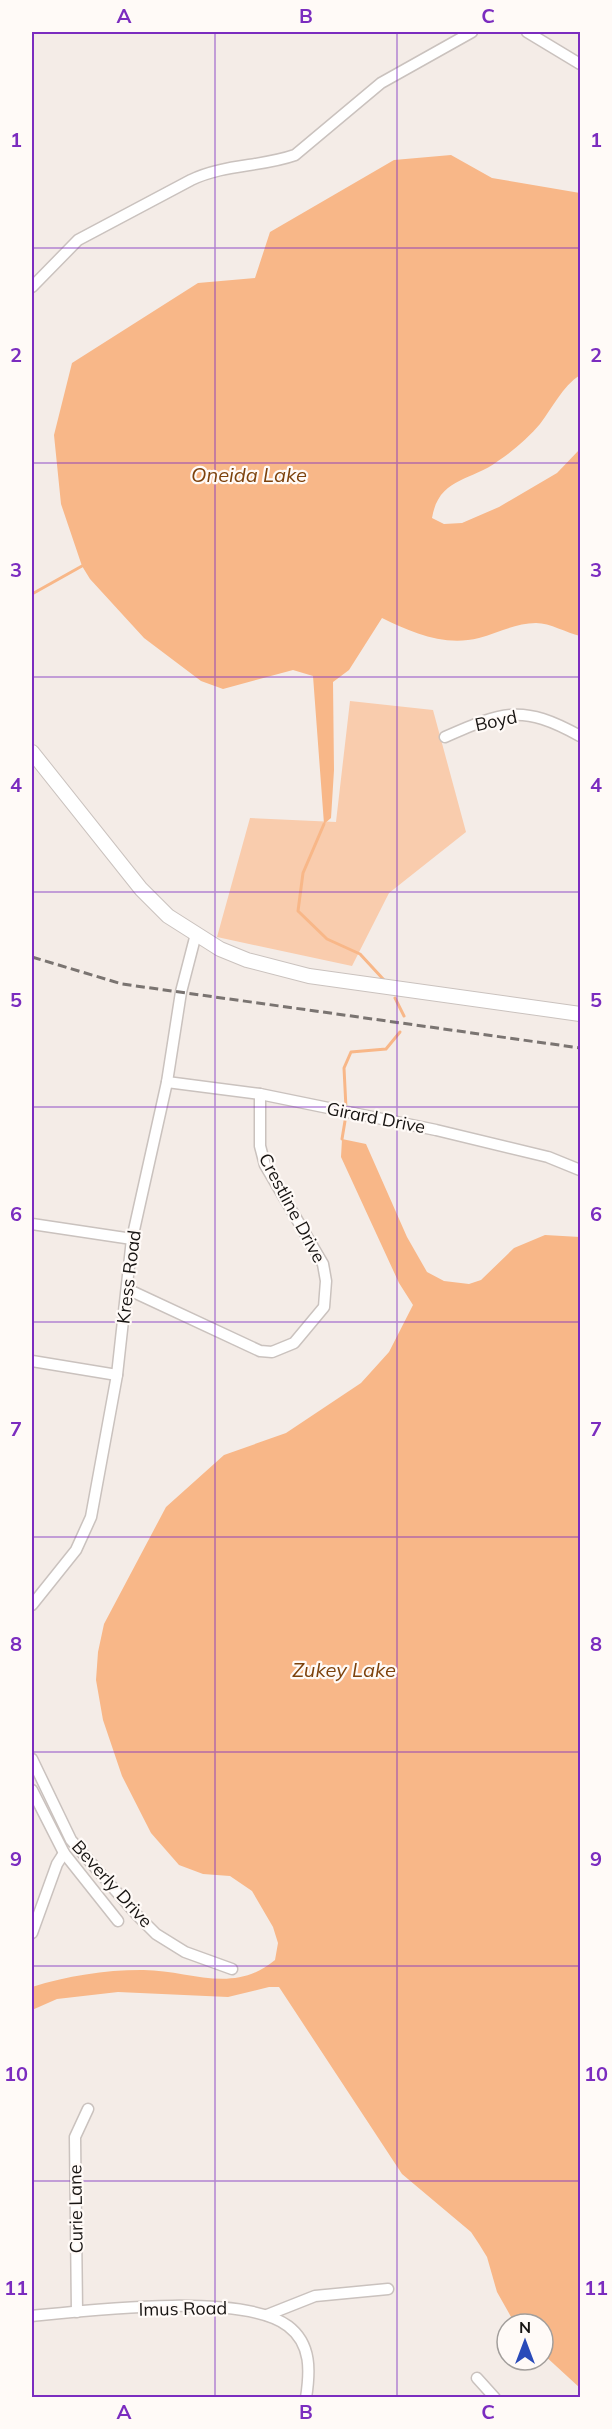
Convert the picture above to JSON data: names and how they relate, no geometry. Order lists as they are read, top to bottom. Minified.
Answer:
{"streets":{"street":["Boyd","Girard Drive","Crestline Drive","Kress Road","Beverly Drive","Curie Lane","Imus Road"]},"crossings":[["Girard Drive","Crestline Drive"],["Girard Drive","Kress Road"],["Crestline Drive","Kress Road"],["Curie Lane","Imus Road"]],"water":["Oneida Lake","Zukey Lake"],"north":"top","grid":{"columns":["A","B","C"],"rows":["1","2","3","4","5","6","7","8","9","10","11"]}}
